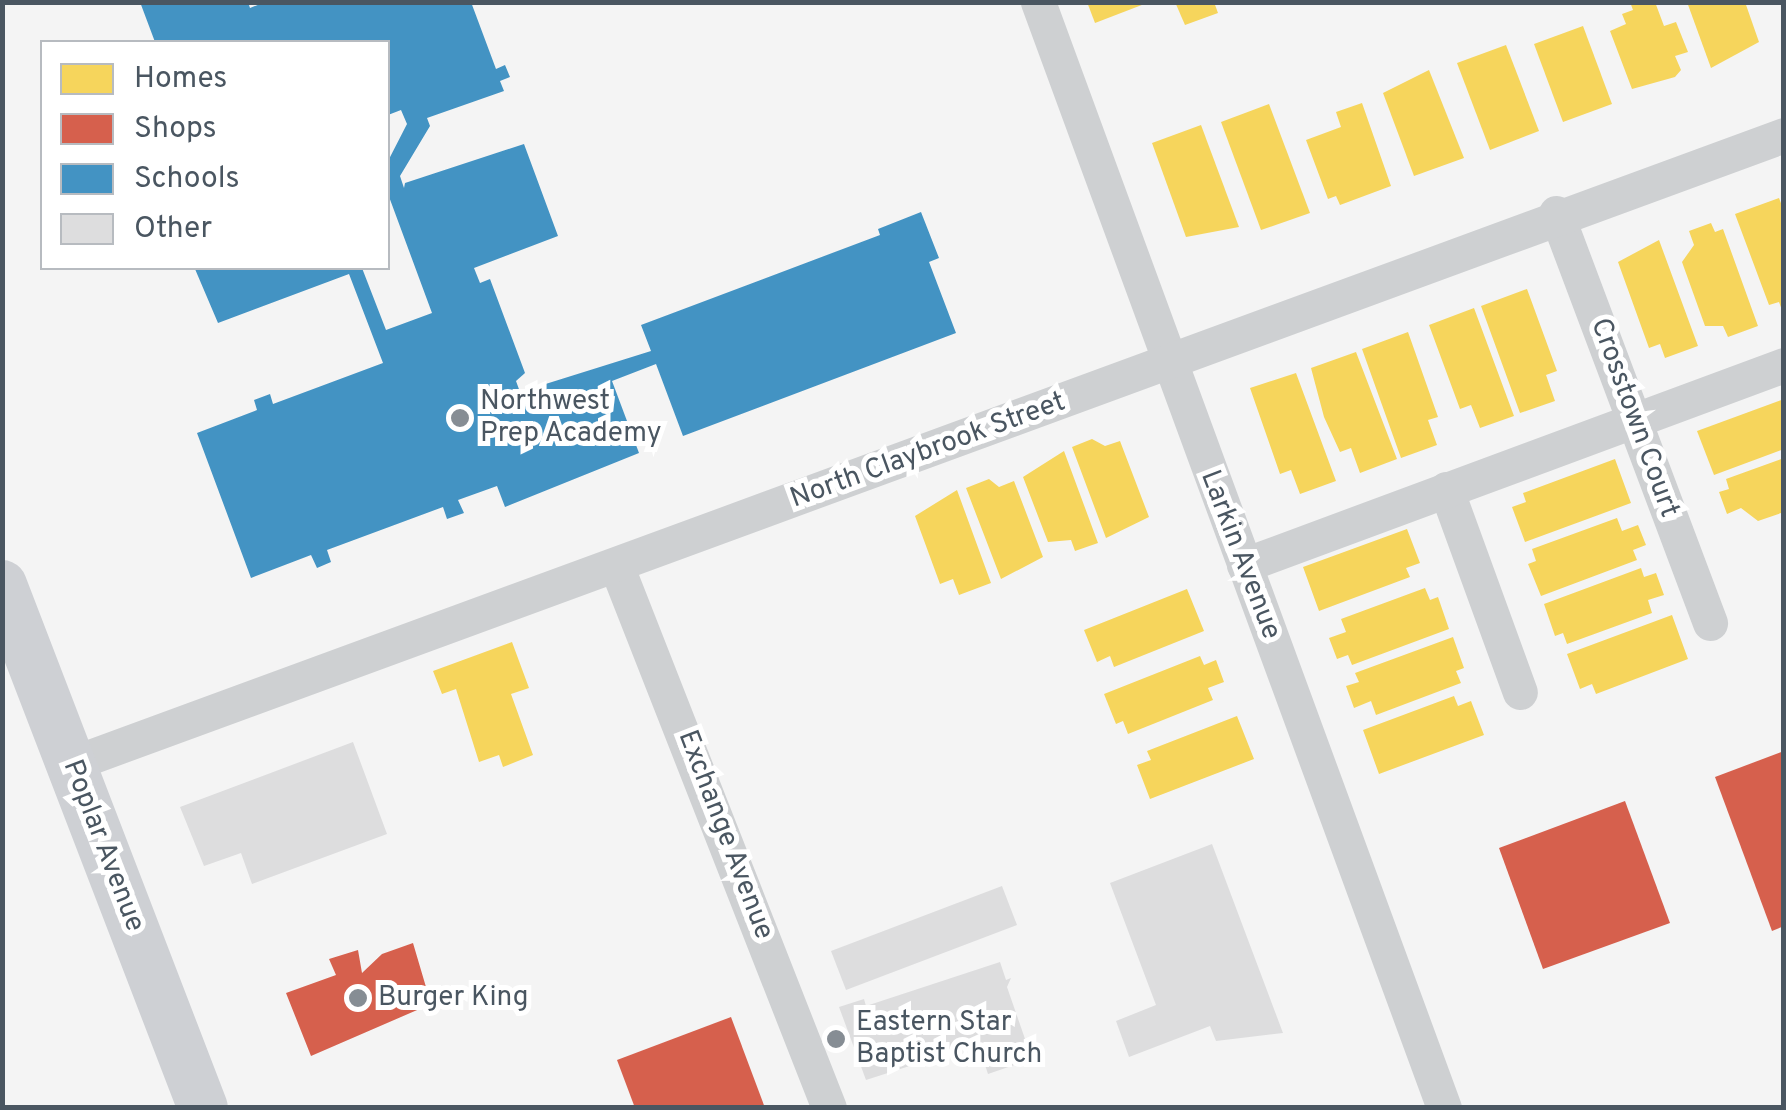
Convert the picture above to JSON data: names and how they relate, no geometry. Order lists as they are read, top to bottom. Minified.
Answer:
{"streets":{"main road":["Poplar Avenue"],"street":["Crosstown Court","North Claybrook Street","Larkin Avenue","Exchange Avenue"]},"crossings":[["Crosstown Court","North Claybrook Street"],["North Claybrook Street","Larkin Avenue"],["North Claybrook Street","Exchange Avenue"],["North Claybrook Street","Poplar Avenue"]],"places":["Northwest Prep Academy","Burger King","Eastern Star Baptist Church"],"legend":["Homes","Shops","Schools","Other"]}
